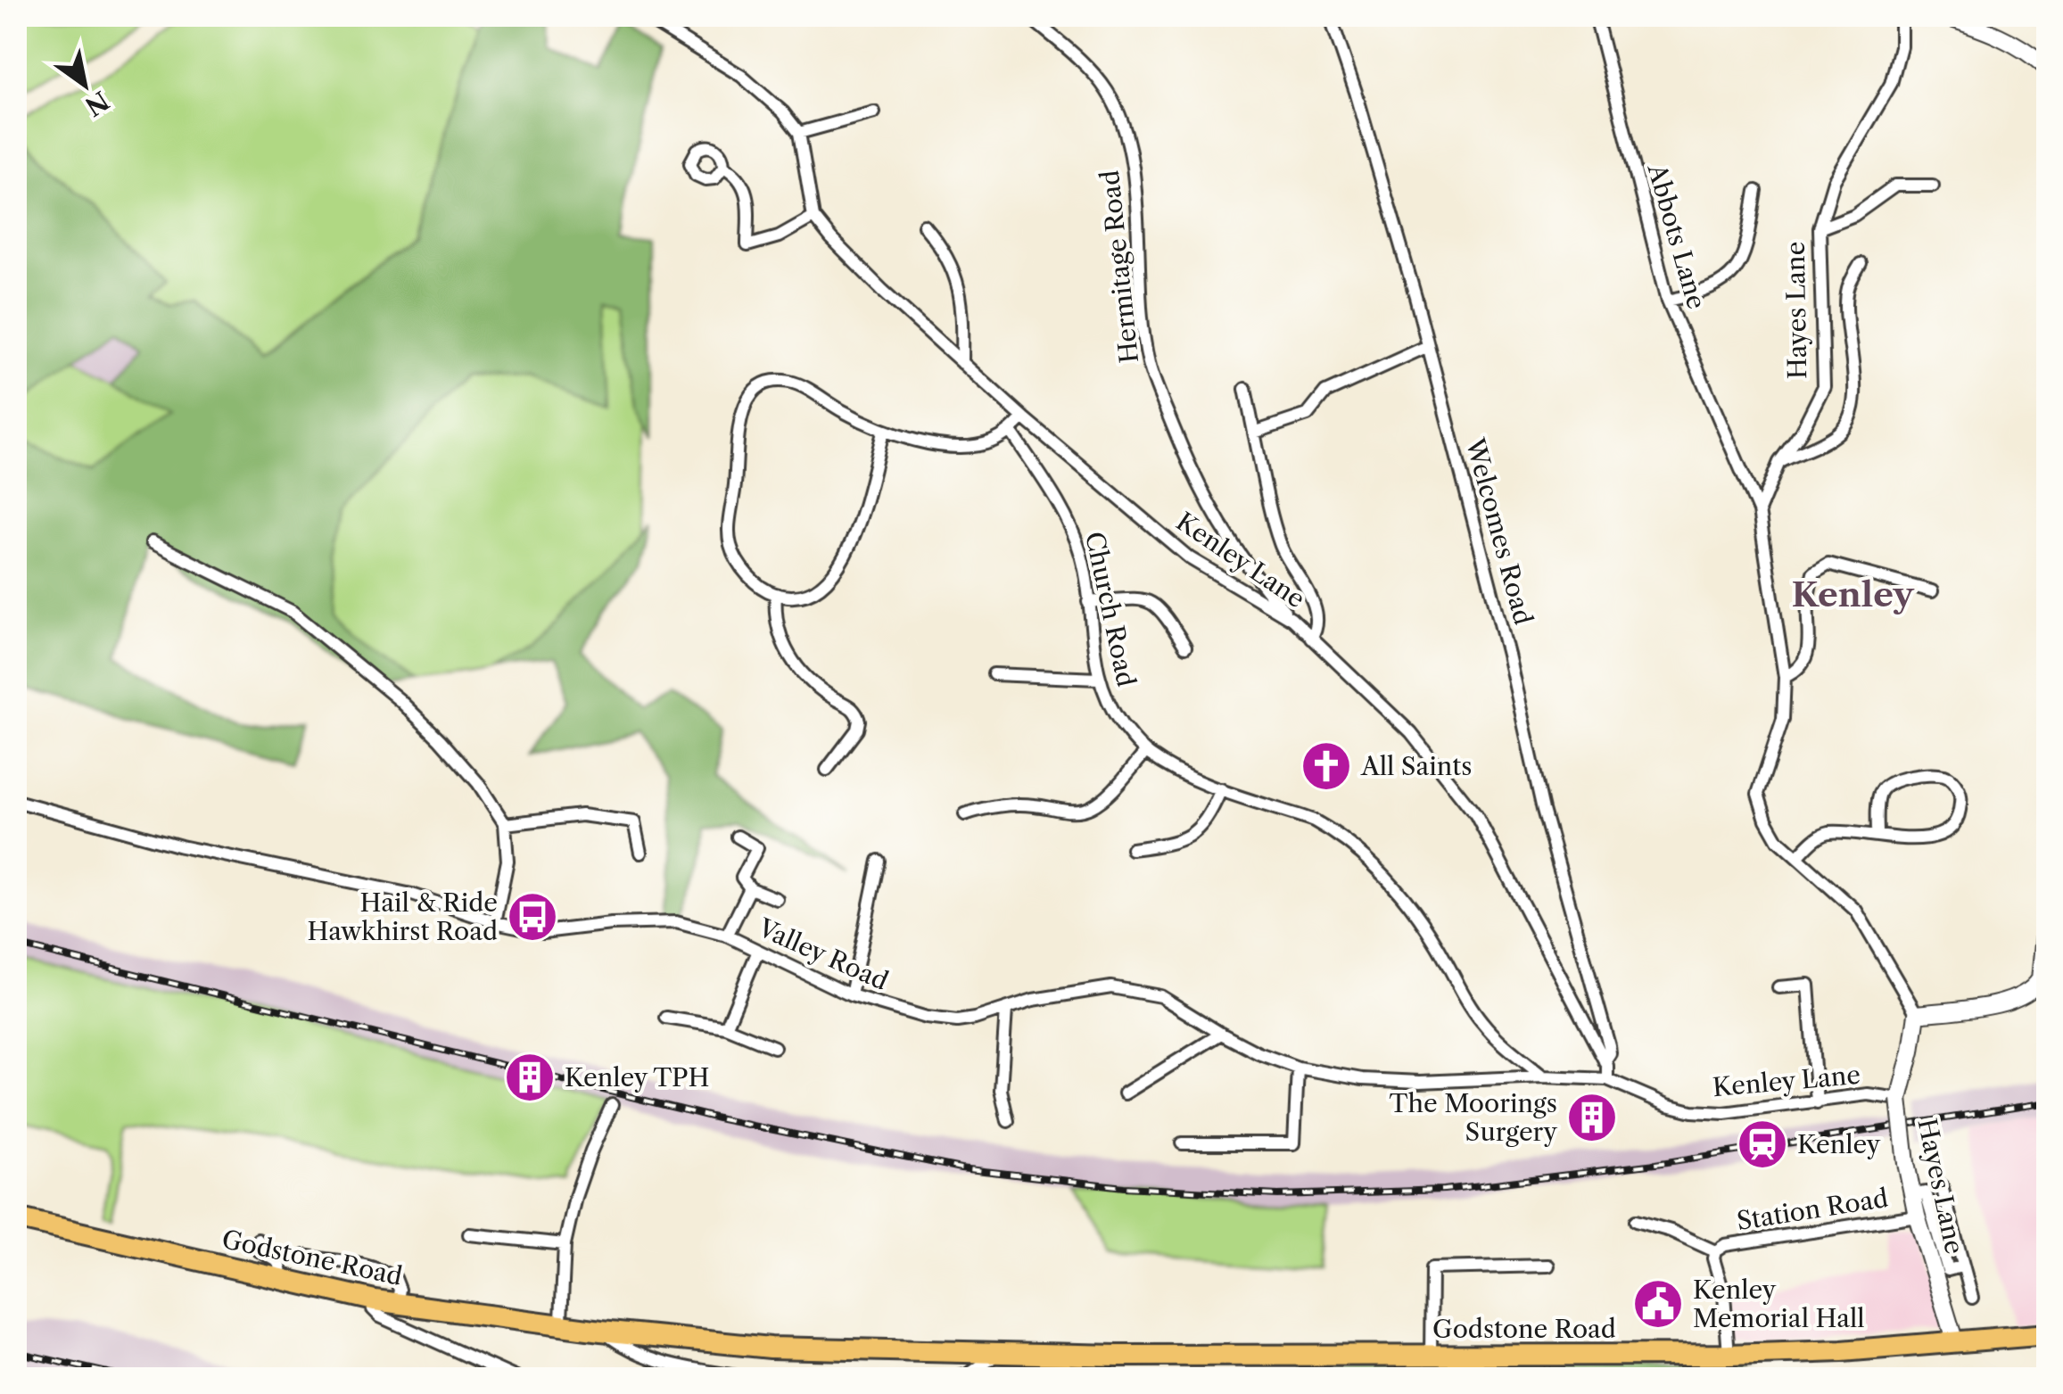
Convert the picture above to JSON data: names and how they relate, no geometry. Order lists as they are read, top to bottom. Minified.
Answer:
{"streets":{"highway":["Godstone Road"],"street":["Abbots Lane","Hermitage Road","Hayes Lane","Welcomes Road","Kenley Lane","Church Road","Valley Road","Station Road"]},"crossings":[["Abbots Lane","Hayes Lane"],["Hermitage Road","Kenley Lane"],["Hayes Lane","Kenley Lane"],["Hayes Lane","Station Road"],["Hayes Lane","Godstone Road"],["Welcomes Road","Kenley Lane"],["Kenley Lane","Valley Road"],["Church Road","Valley Road"],["Station Road","Godstone Road"]],"districts":["Kenley"],"places":{"church":["All Saints"],"bus stop":["Hail & Ride Hawkhirst Road"],"building":["Kenley TPH","The Moorings Surgery"],"station":["Kenley"],"public building":["Kenley Memorial Hall"]},"north":"bottom right"}
